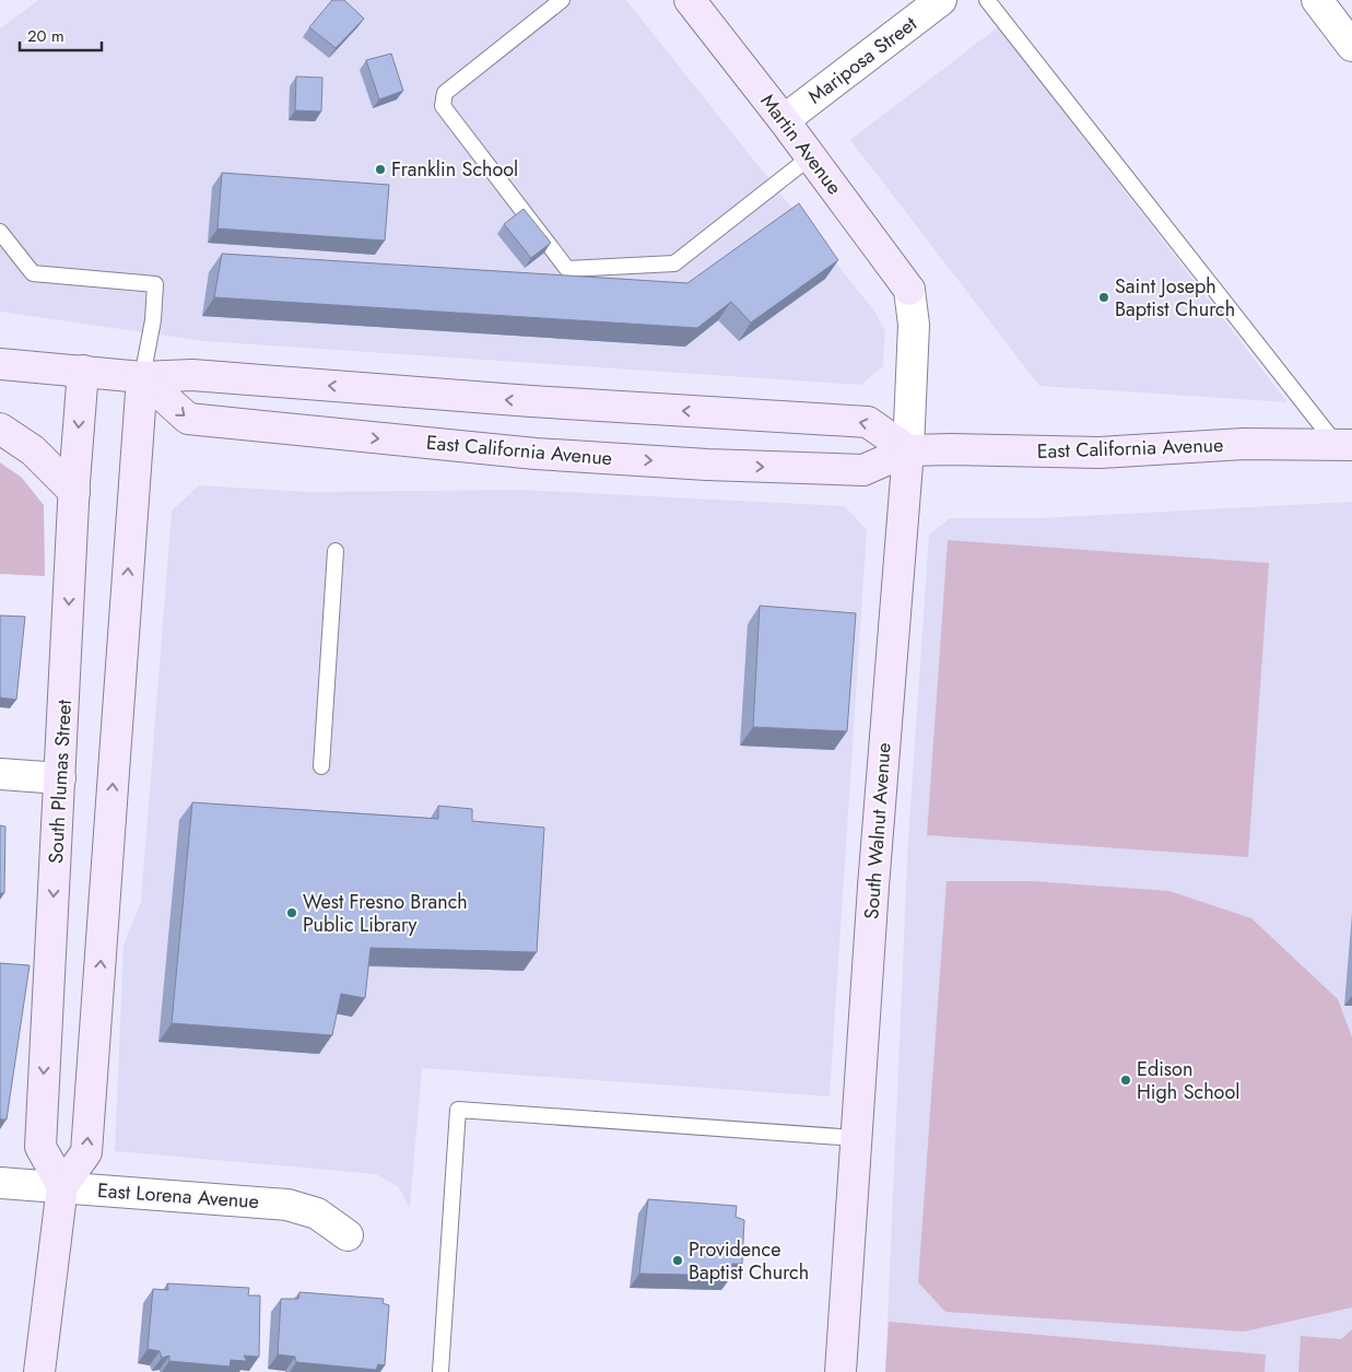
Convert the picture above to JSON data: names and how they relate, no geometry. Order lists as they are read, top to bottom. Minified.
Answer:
{"streets":{"street":["Mariposa Street","Martin Avenue","East California Avenue","South Plumas Street","South Walnut Avenue","East Lorena Avenue"]},"crossings":[["Mariposa Street","Martin Avenue"],["Martin Avenue","South Walnut Avenue"],["East California Avenue","South Walnut Avenue"],["South Plumas Street","East Lorena Avenue"]],"places":["Franklin School","Saint Joseph Baptist Church","West Fresno Branch Public Library","Edison High School","Providence Baptist Church"],"scale_bar":"20 m"}
